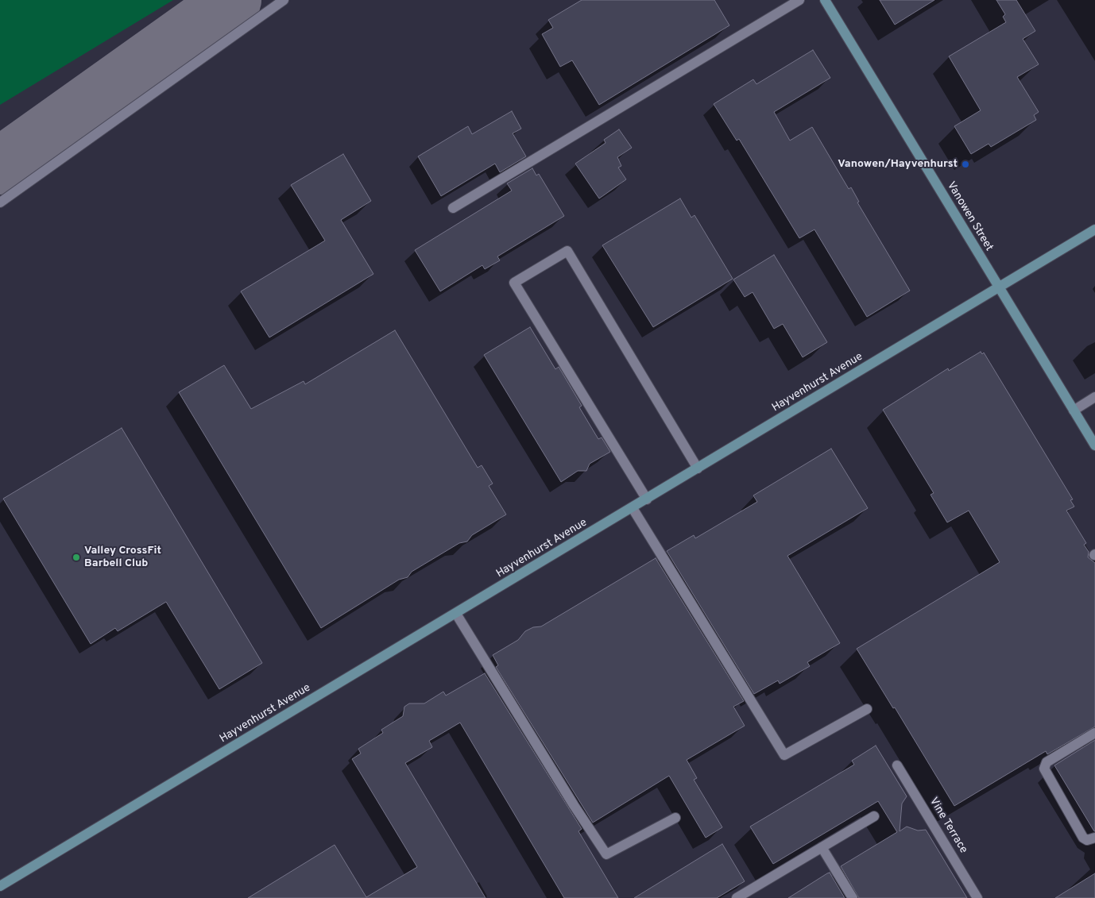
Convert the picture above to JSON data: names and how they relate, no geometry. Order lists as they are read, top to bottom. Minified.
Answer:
{"streets":{"main road":["Vanowen Street","Hayvenhurst Avenue"],"street":["Vine Terrace"]},"crossings":[["Vanowen Street","Hayvenhurst Avenue"]],"places":["Vanowen/Hayvenhurst","Valley CrossFit Barbell Club"]}
